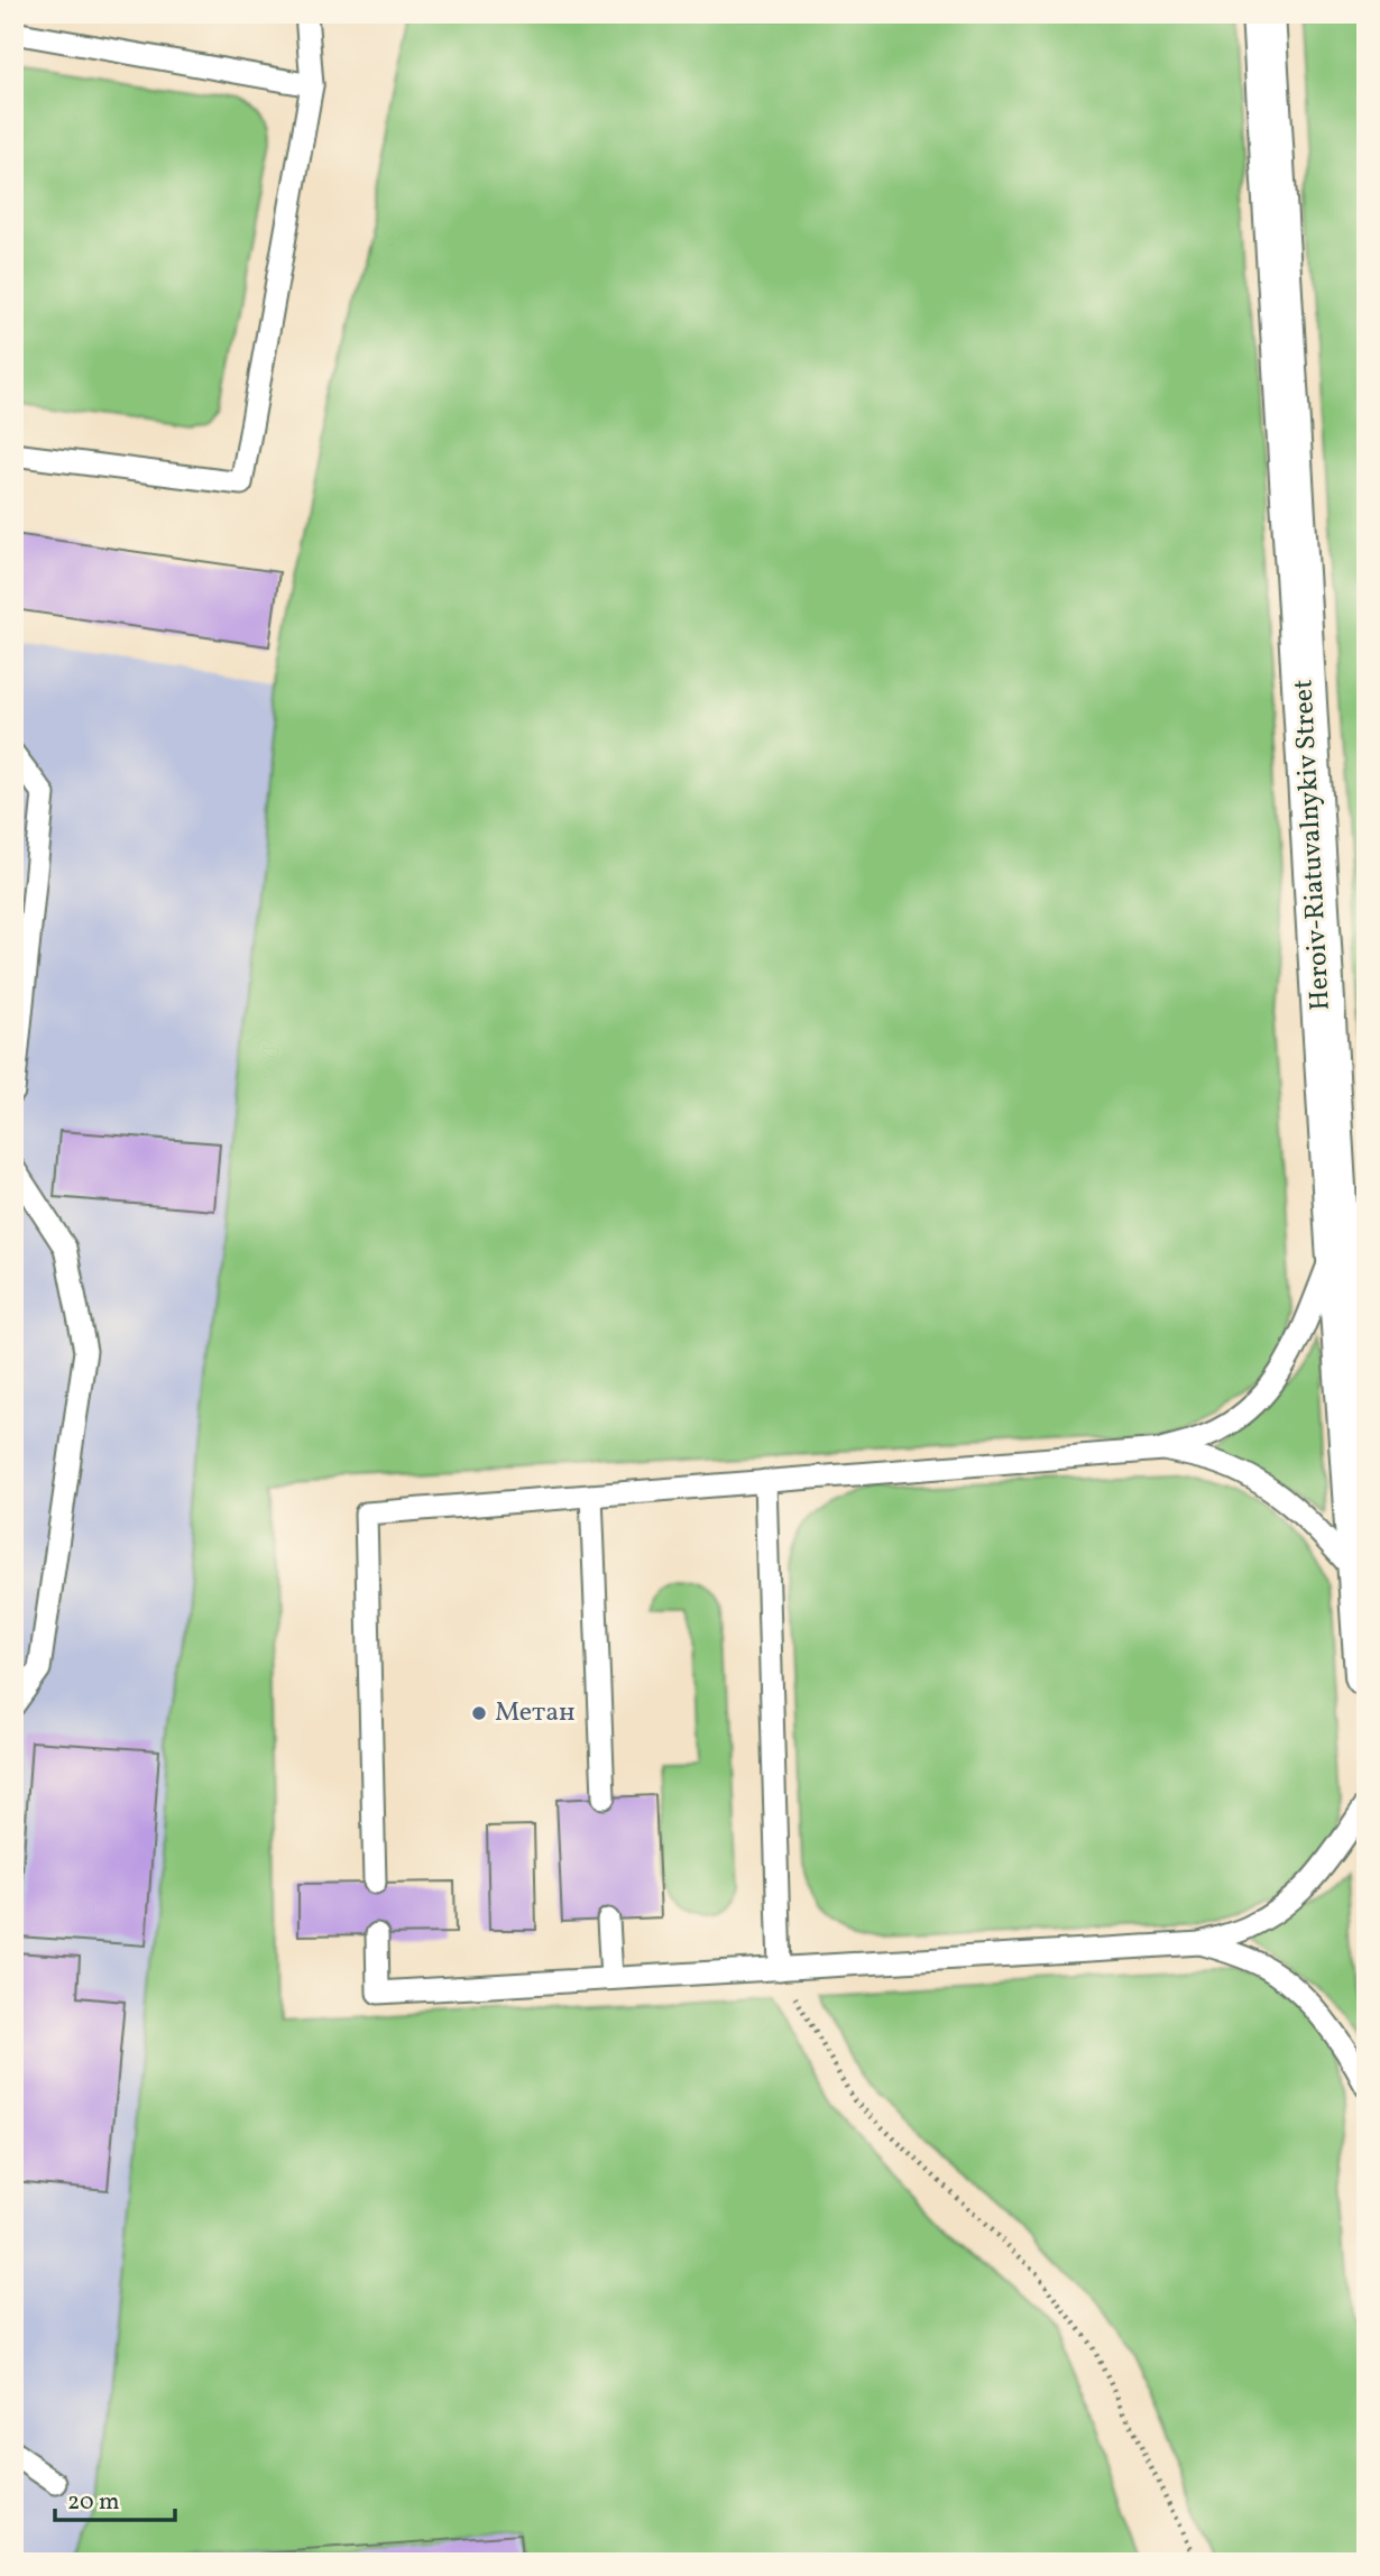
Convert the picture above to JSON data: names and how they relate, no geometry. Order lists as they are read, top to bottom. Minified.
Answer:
{"streets":{"street":["Heroiv-Riatuvalnykiv Street"]},"places":["Метан"],"scale_bar":"20 m"}
